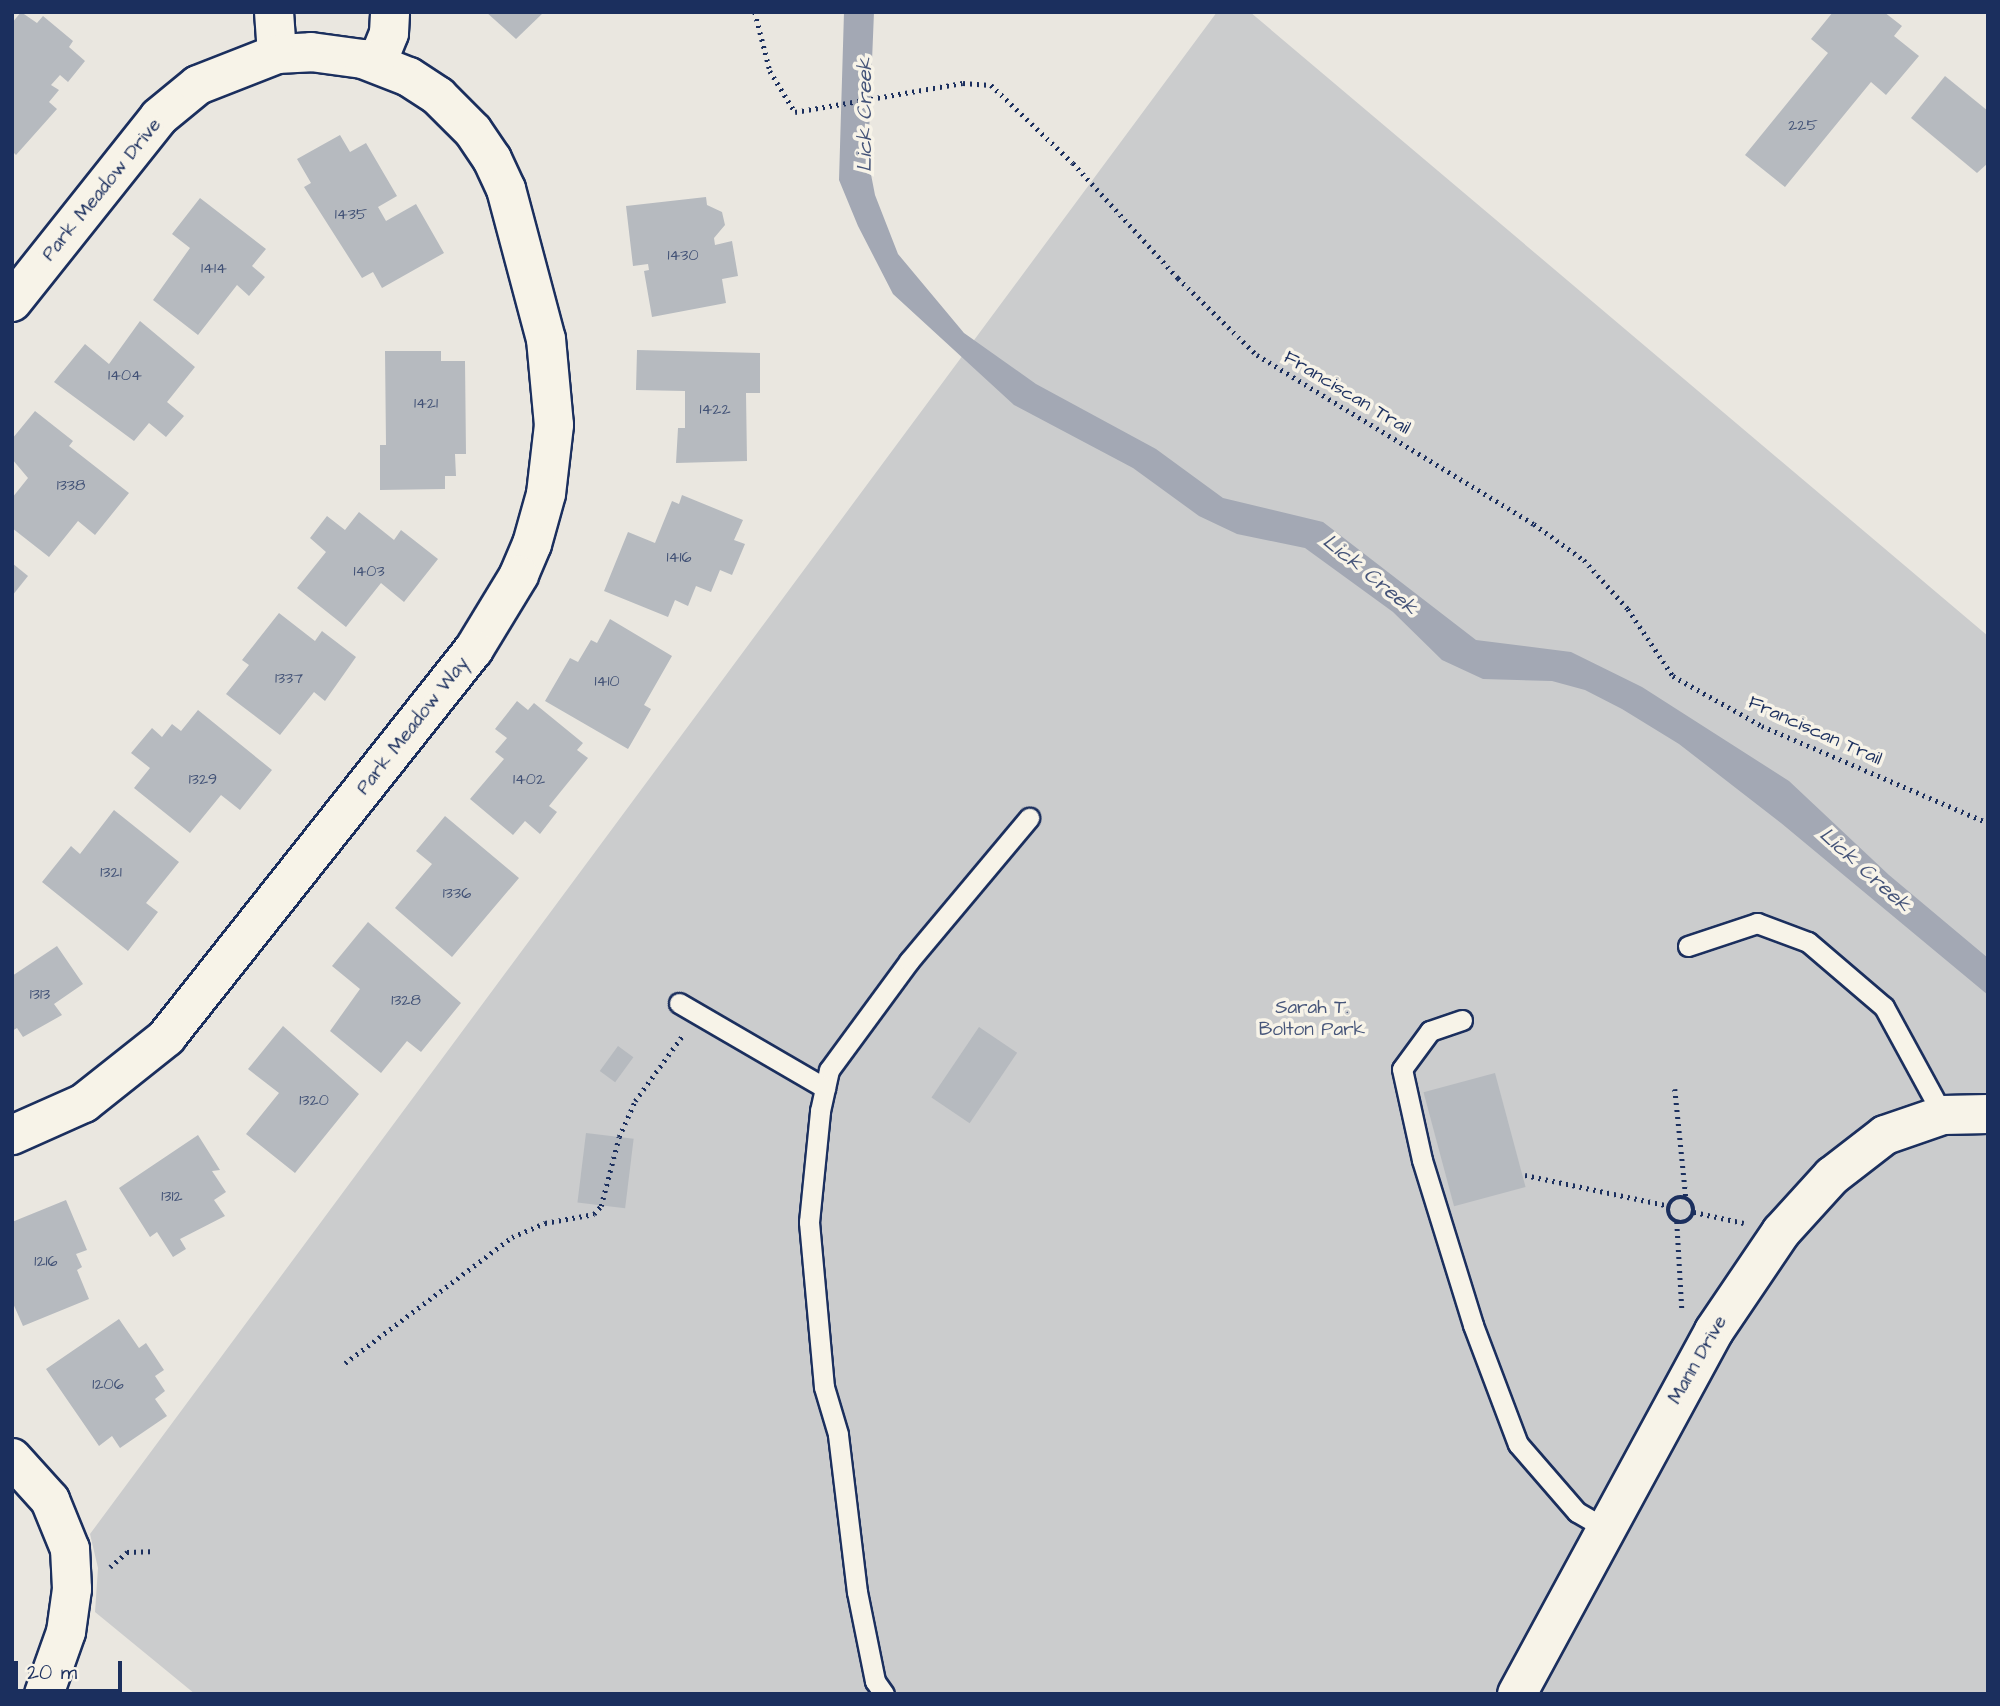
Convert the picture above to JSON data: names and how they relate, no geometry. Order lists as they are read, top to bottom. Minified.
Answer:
{"streets":{"street":["Park Meadow Drive","Park Meadow Way","Mann Drive"],"path":["Franciscan Trail"]},"crossings":[["Park Meadow Drive","Park Meadow Way"]],"water":["Lick Creek"],"parks":["Sarah T. Bolton Park"],"house_numbers":["225","1435","1430","1414","1404","1421","1422","1338","1416","1403","1337","1410","1329","1402","1321","1336","1313","1328","1320","1312","1216","1206"],"scale_bar":"20 m"}
